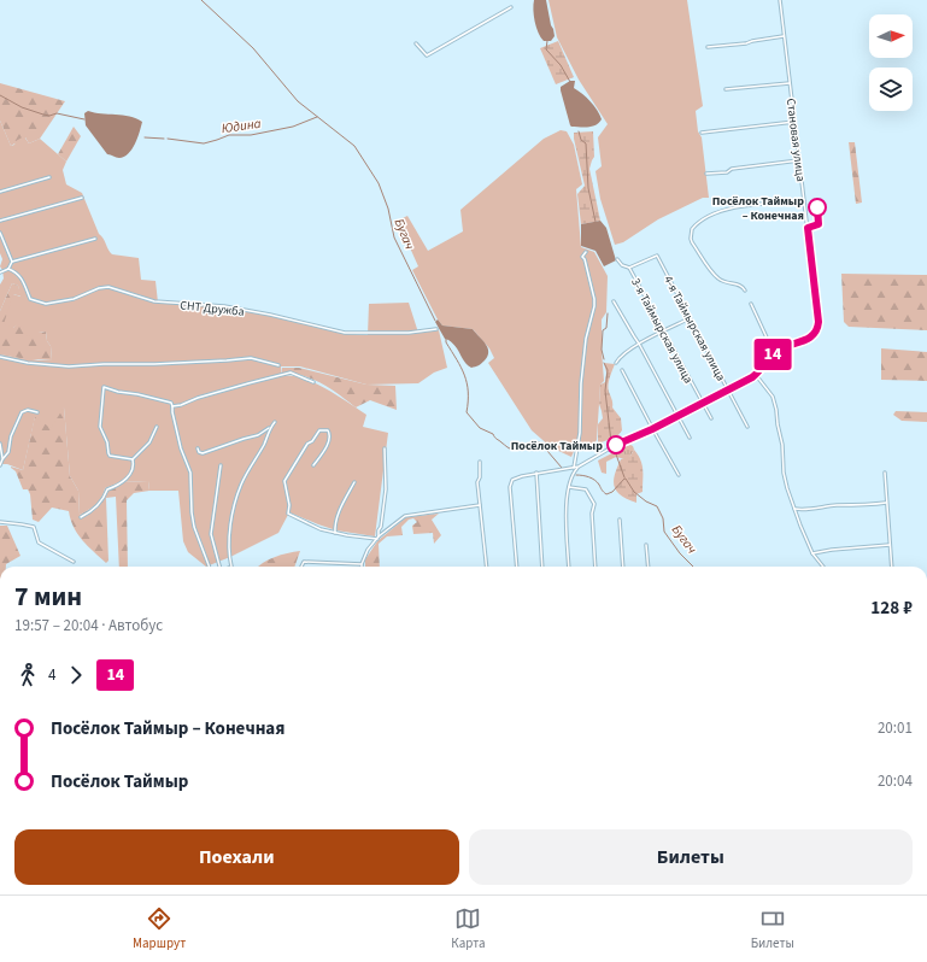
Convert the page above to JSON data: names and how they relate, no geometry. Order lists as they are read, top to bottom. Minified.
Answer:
{"streets":{"street":["Становая улица","СНТ Дружба","4-я Таймырская улица","3-я Таймырская улица"]},"crossings":[["Становая улица","4-я Таймырская улица"],["Становая улица","3-я Таймырская улица"],["4-я Таймырская улица","3-я Таймырская улица"]],"water":["Юдина","Бугач"],"places":["Посёлок Таймыр – Конечная","Посёлок Таймыр"],"lines":["bus line 14"],"north":"right","page":{"on_map":"14","heading":["7 мин","19:57 – 20:04 · Автобус","128 ₽"],"legs":["4","14"],"list":[{"name":"Посёлок Таймыр – Конечная","value":"20:01"},{"name":"Посёлок Таймыр","value":"20:04"}],"buttons":["Поехали","Билеты"],"tabs":["Маршрут","Карта","Билеты"]}}
